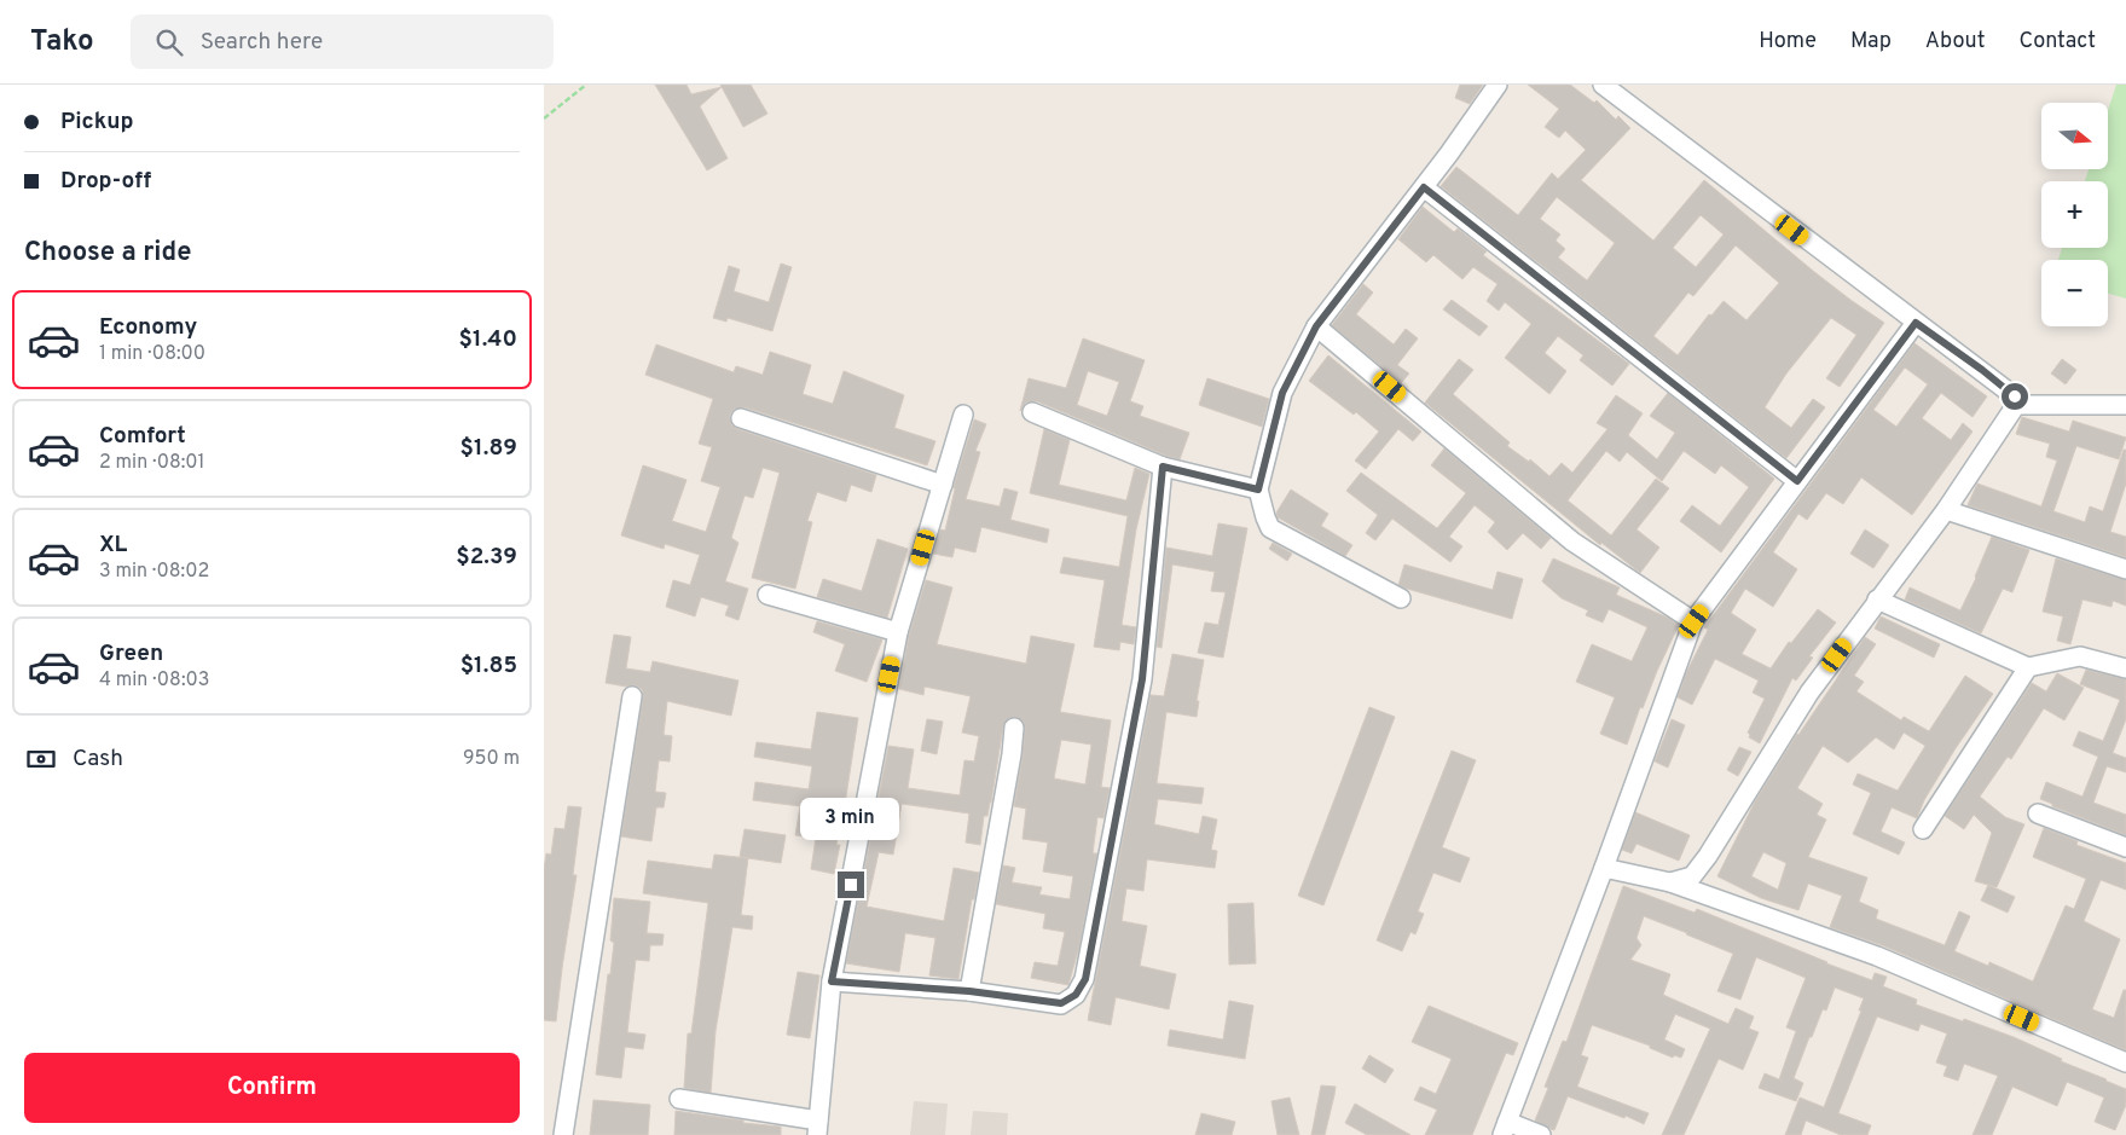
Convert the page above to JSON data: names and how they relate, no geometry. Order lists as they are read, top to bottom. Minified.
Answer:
{"north":"right","page":{"header":"Tako","search":"Search here","nav":["Home","Map","About","Contact"],"banner":["Pickup","Drop-off"],"map_buttons":["+","−"],"heading":"Choose a ride","list":[{"name":"Economy","note":"1 min · 08:00","value":"$1.40"},{"name":"Comfort","note":"2 min · 08:01","value":"$1.89"},{"name":"XL","note":"3 min · 08:02","value":"$2.39"},{"name":"Green","note":"4 min · 08:03","value":"$1.85"}],"pay":["Cash","950 m"],"bubble":"3 min","buttons":"Confirm"}}
